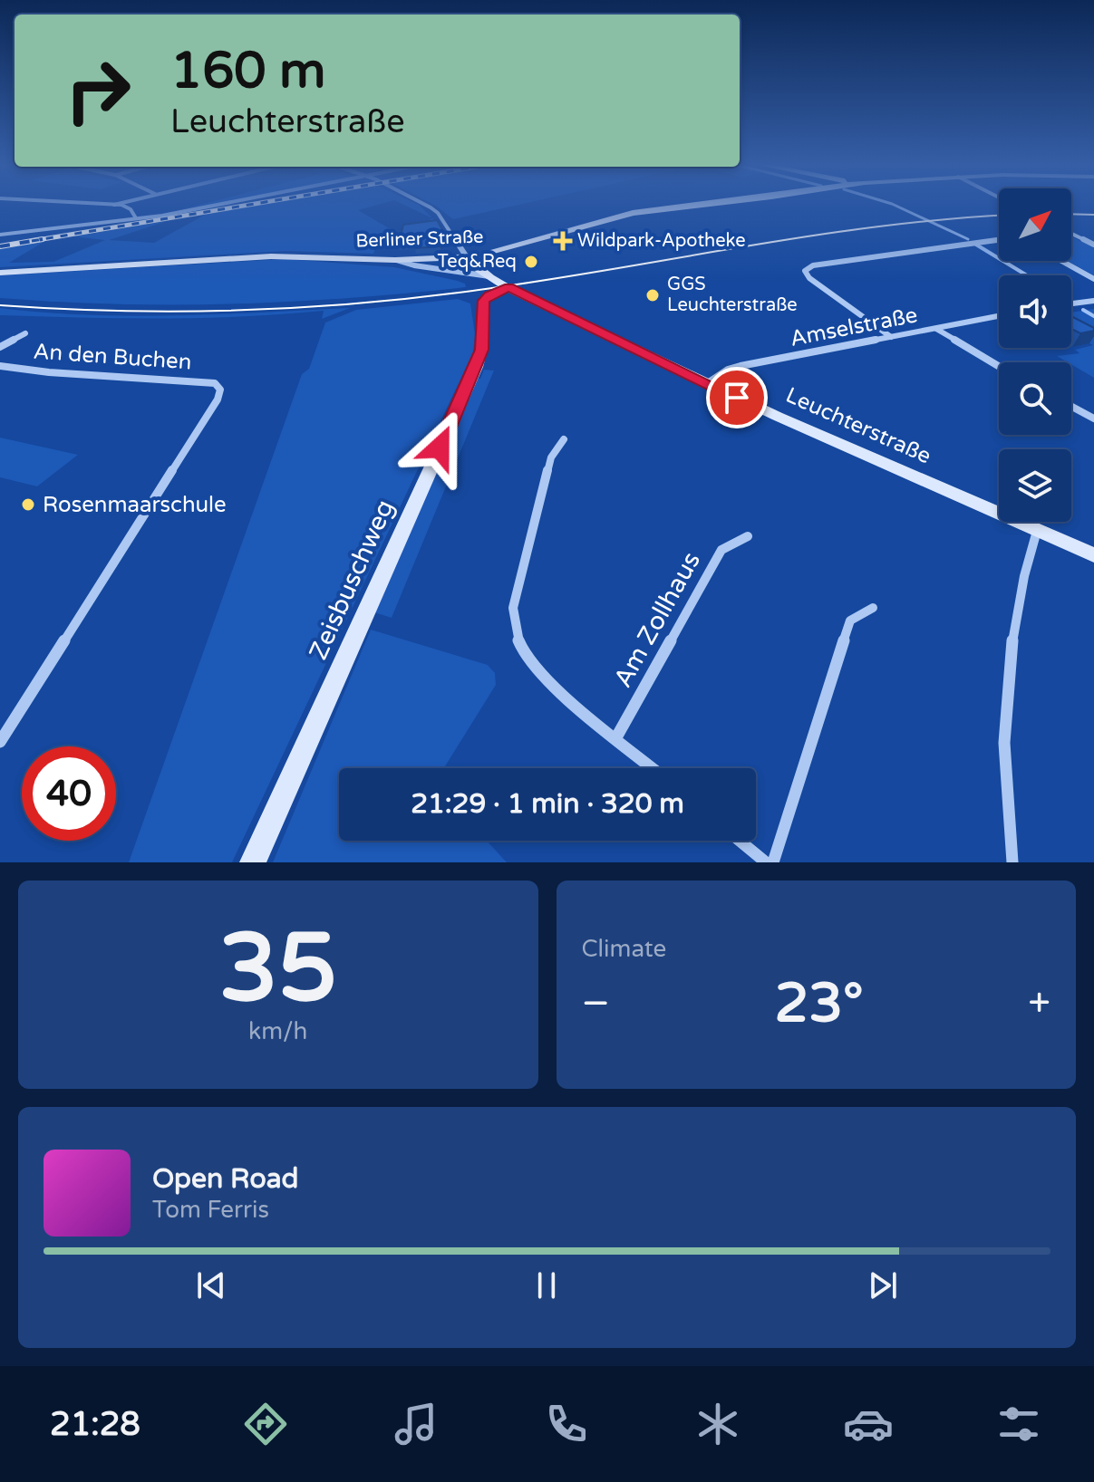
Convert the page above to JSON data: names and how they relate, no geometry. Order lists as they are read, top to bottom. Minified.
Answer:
{"streets":{"main road":["Berliner Straße","Leuchterstraße","Zeisbuschweg"],"street":["Amselstraße","An den Buchen","Am Zollhaus"]},"crossings":[["Berliner Straße","Leuchterstraße"],["Amselstraße","Leuchterstraße"],["Leuchterstraße","Zeisbuschweg"]],"places":{"health":["Wildpark-Apotheke"],"other":["Teq&Req","GGS Leuchterstraße","Rosenmaarschule"]},"north":"top right","page":{"turn":["160 m","Leuchterstraße"],"limit":"40","trip":"21:29 · 1 min · 320 m","tile":[["35","km/h"],"Climate"],"heat":["−","23°","+"],"song":["Open Road","Tom Ferris"],"tabs":"21:28"}}
